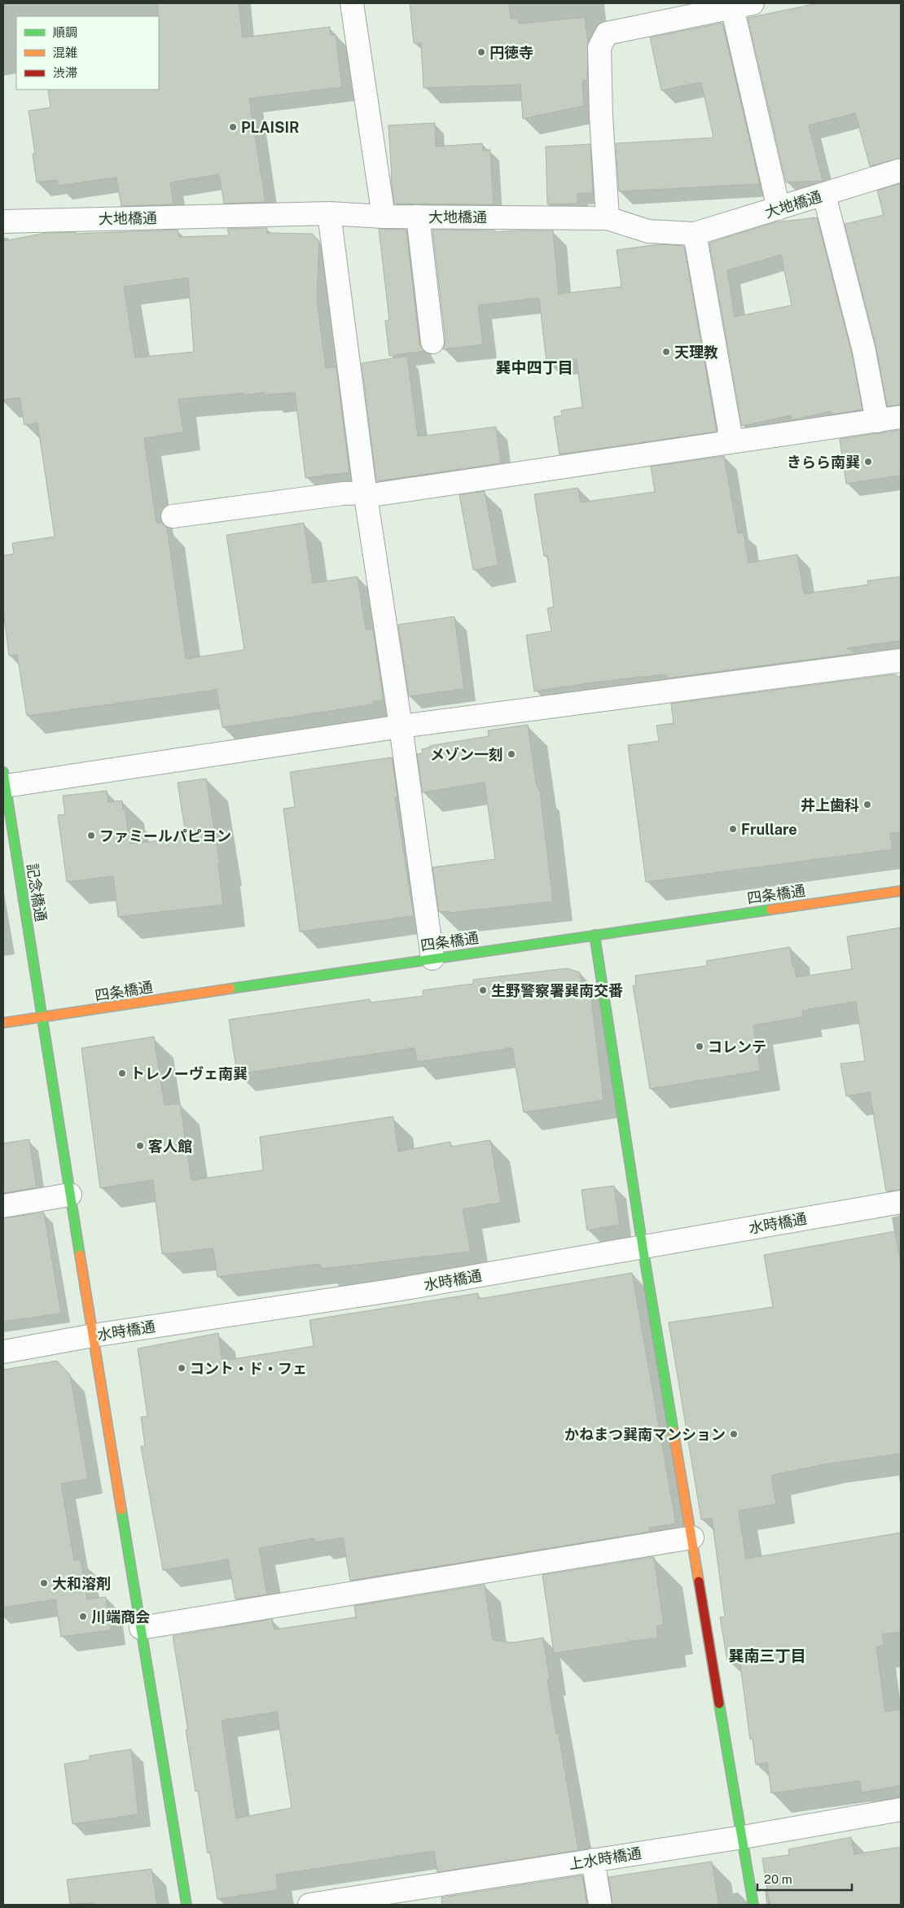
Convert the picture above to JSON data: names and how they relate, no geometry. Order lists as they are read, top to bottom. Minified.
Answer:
{"streets":{"street":["大地橋通","記念橋通","四条橋通","水時橋通","上水時橋通"]},"crossings":[["記念橋通","四条橋通"],["記念橋通","水時橋通"]],"districts":["巽中四丁目","巽南三丁目"],"places":["円徳寺","PLAISIR","天理教","きらら南巽","メゾン一刻","井上歯科","Frullare","ファミールパピヨン","生野警察署巽南交番","コレンテ","トレノーヴェ南巽","客人館","コント・ド・フェ","かねまつ巽南マンション","大和溶剤","川端商会"],"legend":["順調","混雑","渋滞"],"scale_bar":"20 m"}
